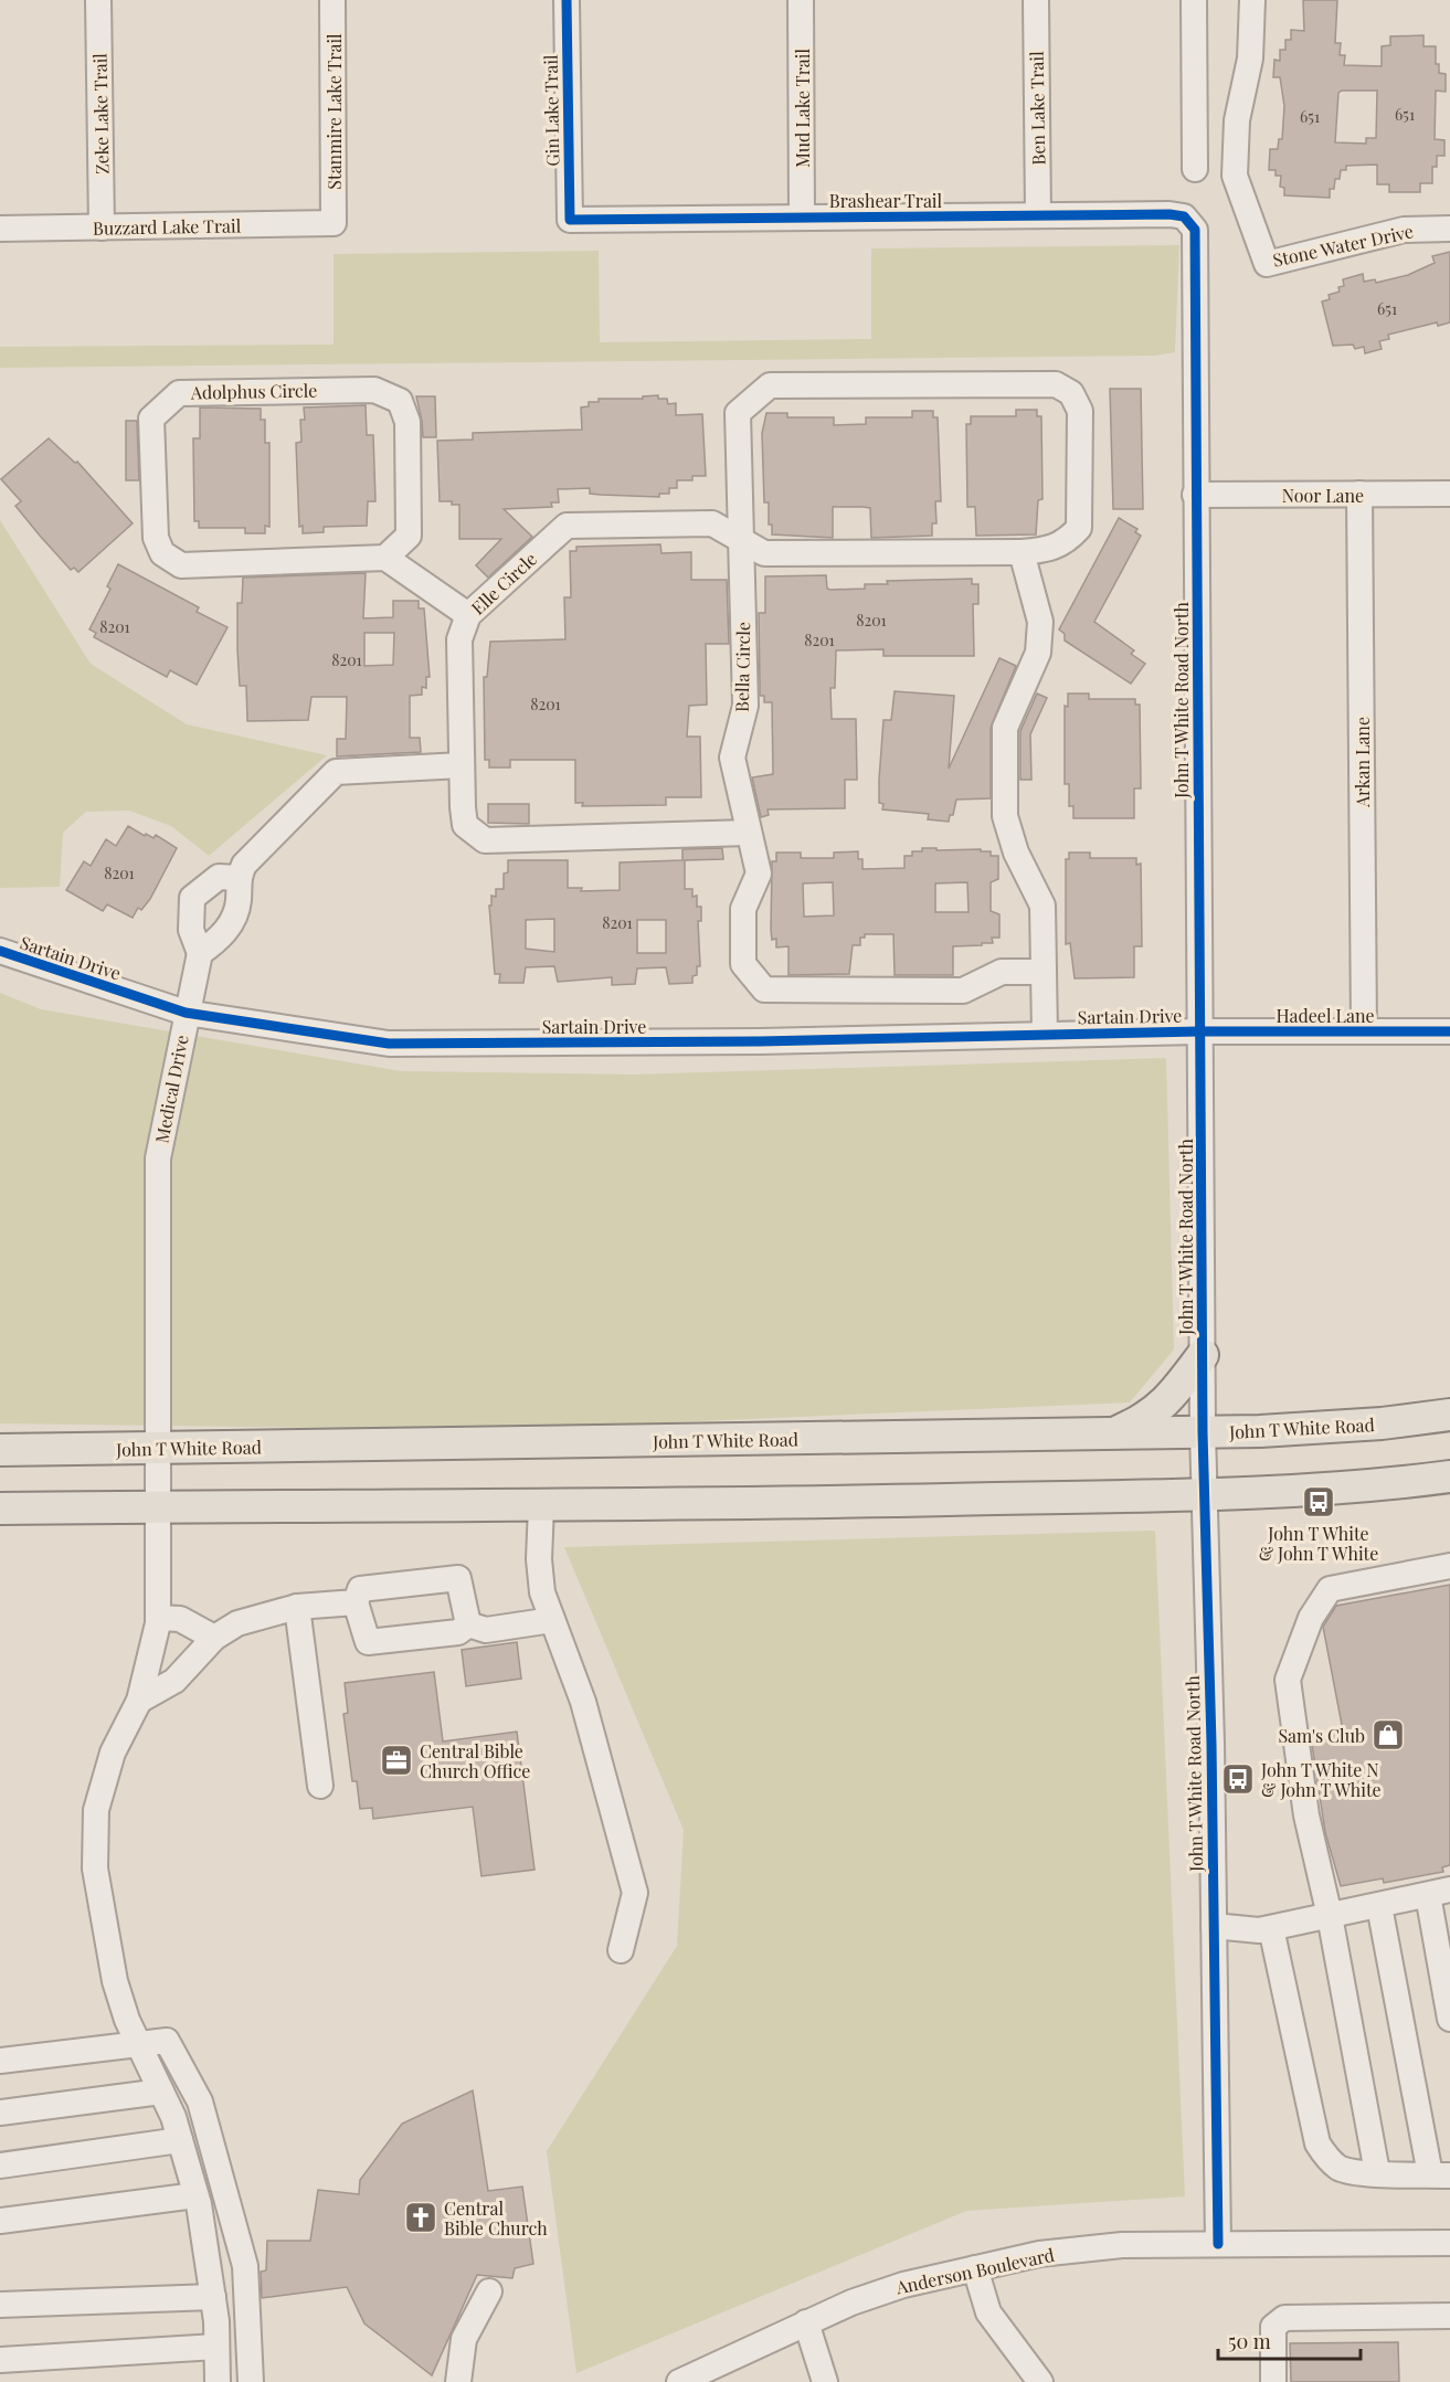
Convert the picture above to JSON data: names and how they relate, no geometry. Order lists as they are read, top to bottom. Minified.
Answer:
{"streets":{"main road":["John T White Road"],"street":["Mud Lake Trail","Ben Lake Trail","Gin Lake Trail","Stanmire Lake Trail","Zeke Lake Trail","Brashear Trail","Buzzard Lake Trail","Stone Water Drive","Adolphus Circle","Noor Lane","Elle Circle","Bella Circle","John T White Road North","Arkan Lane","Sartain Drive","Hadeel Lane","Medical Drive","Anderson Boulevard"]},"crossings":[["Mud Lake Trail","Brashear Trail"],["Ben Lake Trail","Brashear Trail"],["Gin Lake Trail","Brashear Trail"],["Stanmire Lake Trail","Buzzard Lake Trail"],["Zeke Lake Trail","Buzzard Lake Trail"],["Brashear Trail","John T White Road North"],["Noor Lane","John T White Road North"],["Noor Lane","Arkan Lane"],["Elle Circle","Bella Circle"],["John T White Road North","Sartain Drive"],["John T White Road North","Hadeel Lane"],["John T White Road North","John T White Road"],["John T White Road North","Anderson Boulevard"],["Arkan Lane","Hadeel Lane"],["Sartain Drive","Hadeel Lane"],["Sartain Drive","Medical Drive"],["Medical Drive","John T White Road"]],"places":{"bus stop":["John T White & John T White","John T White N & John T White"],"shop":["Sam's Club"],"office":["Central Bible Church Office"],"church":["Central Bible Church"]},"house_numbers":["651","651","651","8201","8201","8201","8201","8201","8201","8201"],"scale_bar":"50 m"}
